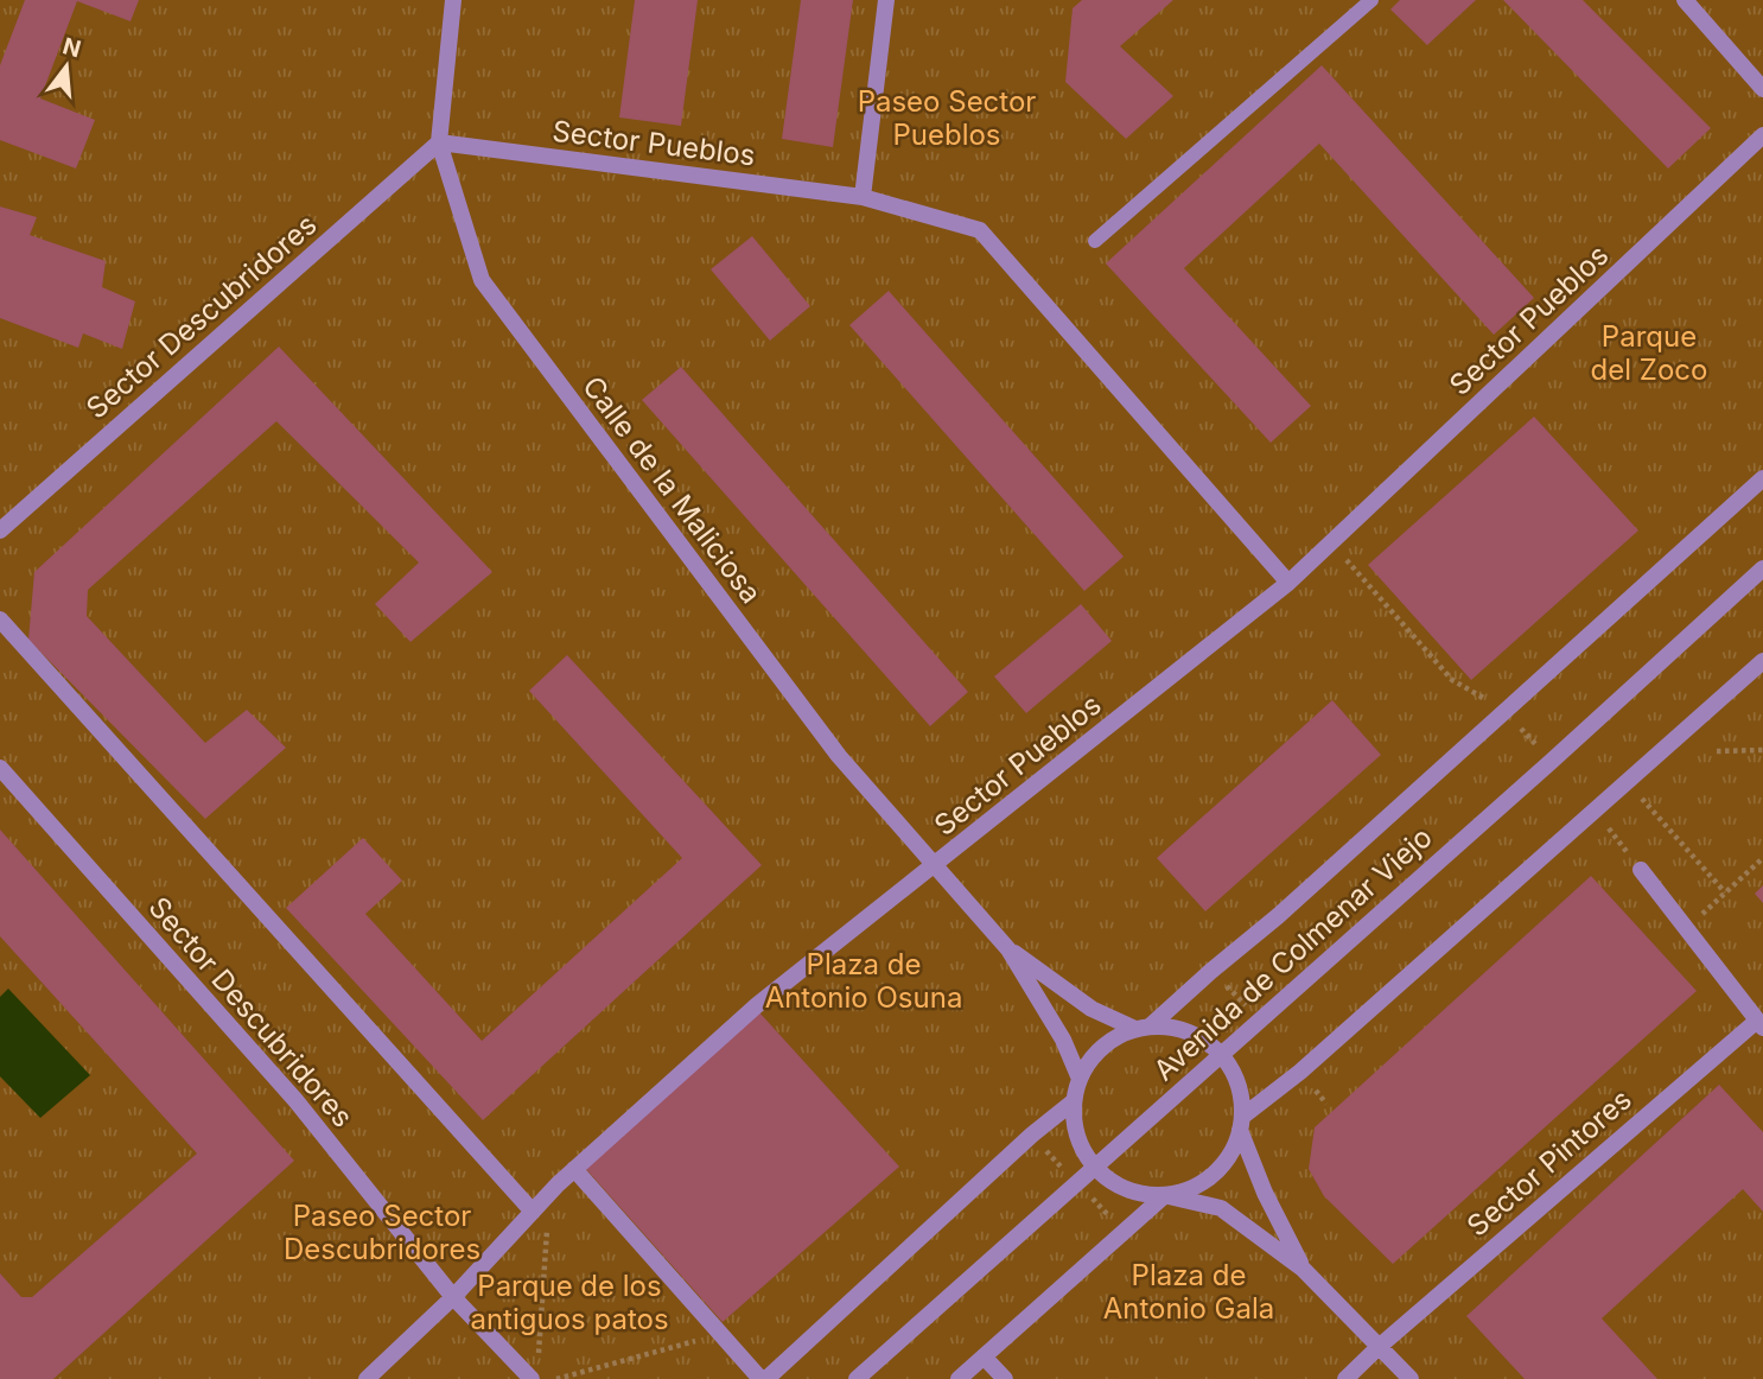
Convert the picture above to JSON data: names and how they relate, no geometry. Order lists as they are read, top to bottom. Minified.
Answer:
{"streets":{"street":["Sector Pueblos","Sector Descubridores","Calle de la Maliciosa","Avenida de Colmenar Viejo","Sector Pintores"]},"crossings":[["Sector Pueblos","Sector Descubridores"],["Sector Pueblos","Calle de la Maliciosa"],["Sector Descubridores","Calle de la Maliciosa"],["Calle de la Maliciosa","Avenida de Colmenar Viejo"]],"parks":["Paseo Sector Pueblos","Parque del Zoco","Plaza de Antonio Osuna","Paseo Sector Descubridores","Plaza de Antonio Gala","Parque de los antiguos patos"],"north":"top"}
